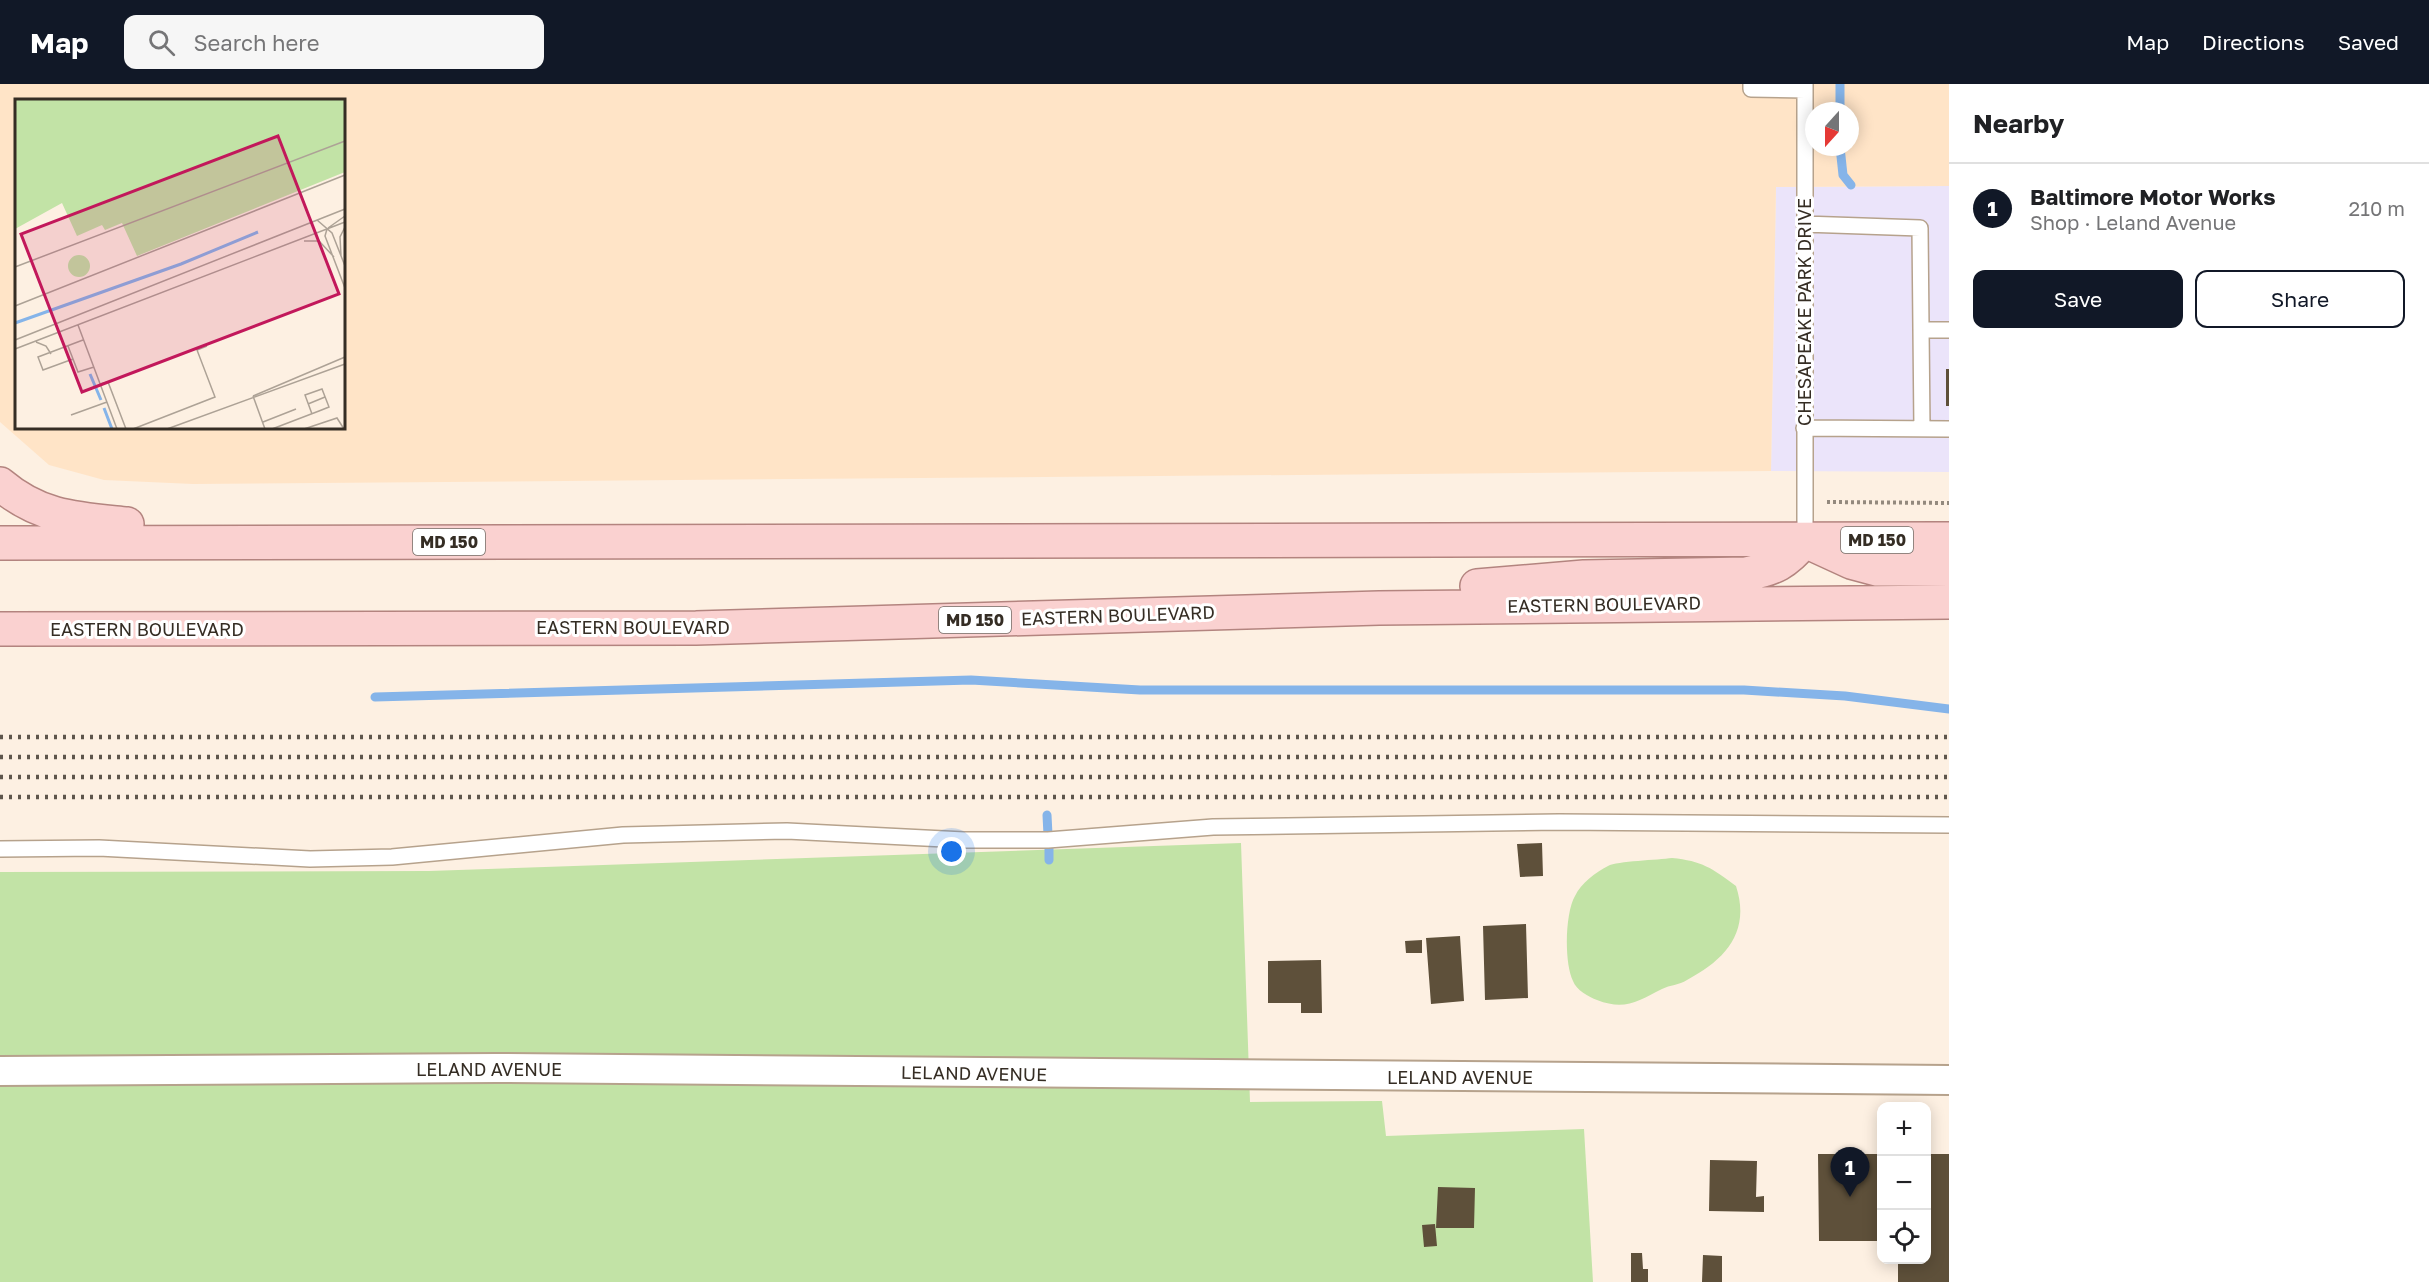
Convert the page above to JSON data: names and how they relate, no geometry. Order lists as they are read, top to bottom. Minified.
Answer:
{"streets":{"main road":["MD 150","EASTERN BOULEVARD"],"street":["LELAND AVENUE"],"lane":["CHESAPEAKE PARK DRIVE"]},"crossings":[["CHESAPEAKE PARK DRIVE","MD 150"]],"north":"bottom","page":{"header":"Map","search":"Search here","nav":["Map","Directions","Saved"],"heading":"Nearby","list":[{"mark":"1","name":"Baltimore Motor Works","note":"Shop · Leland Avenue","value":"210 m"}],"buttons":["Save","Share"],"map_buttons":["+","−"],"pins":"1"}}
